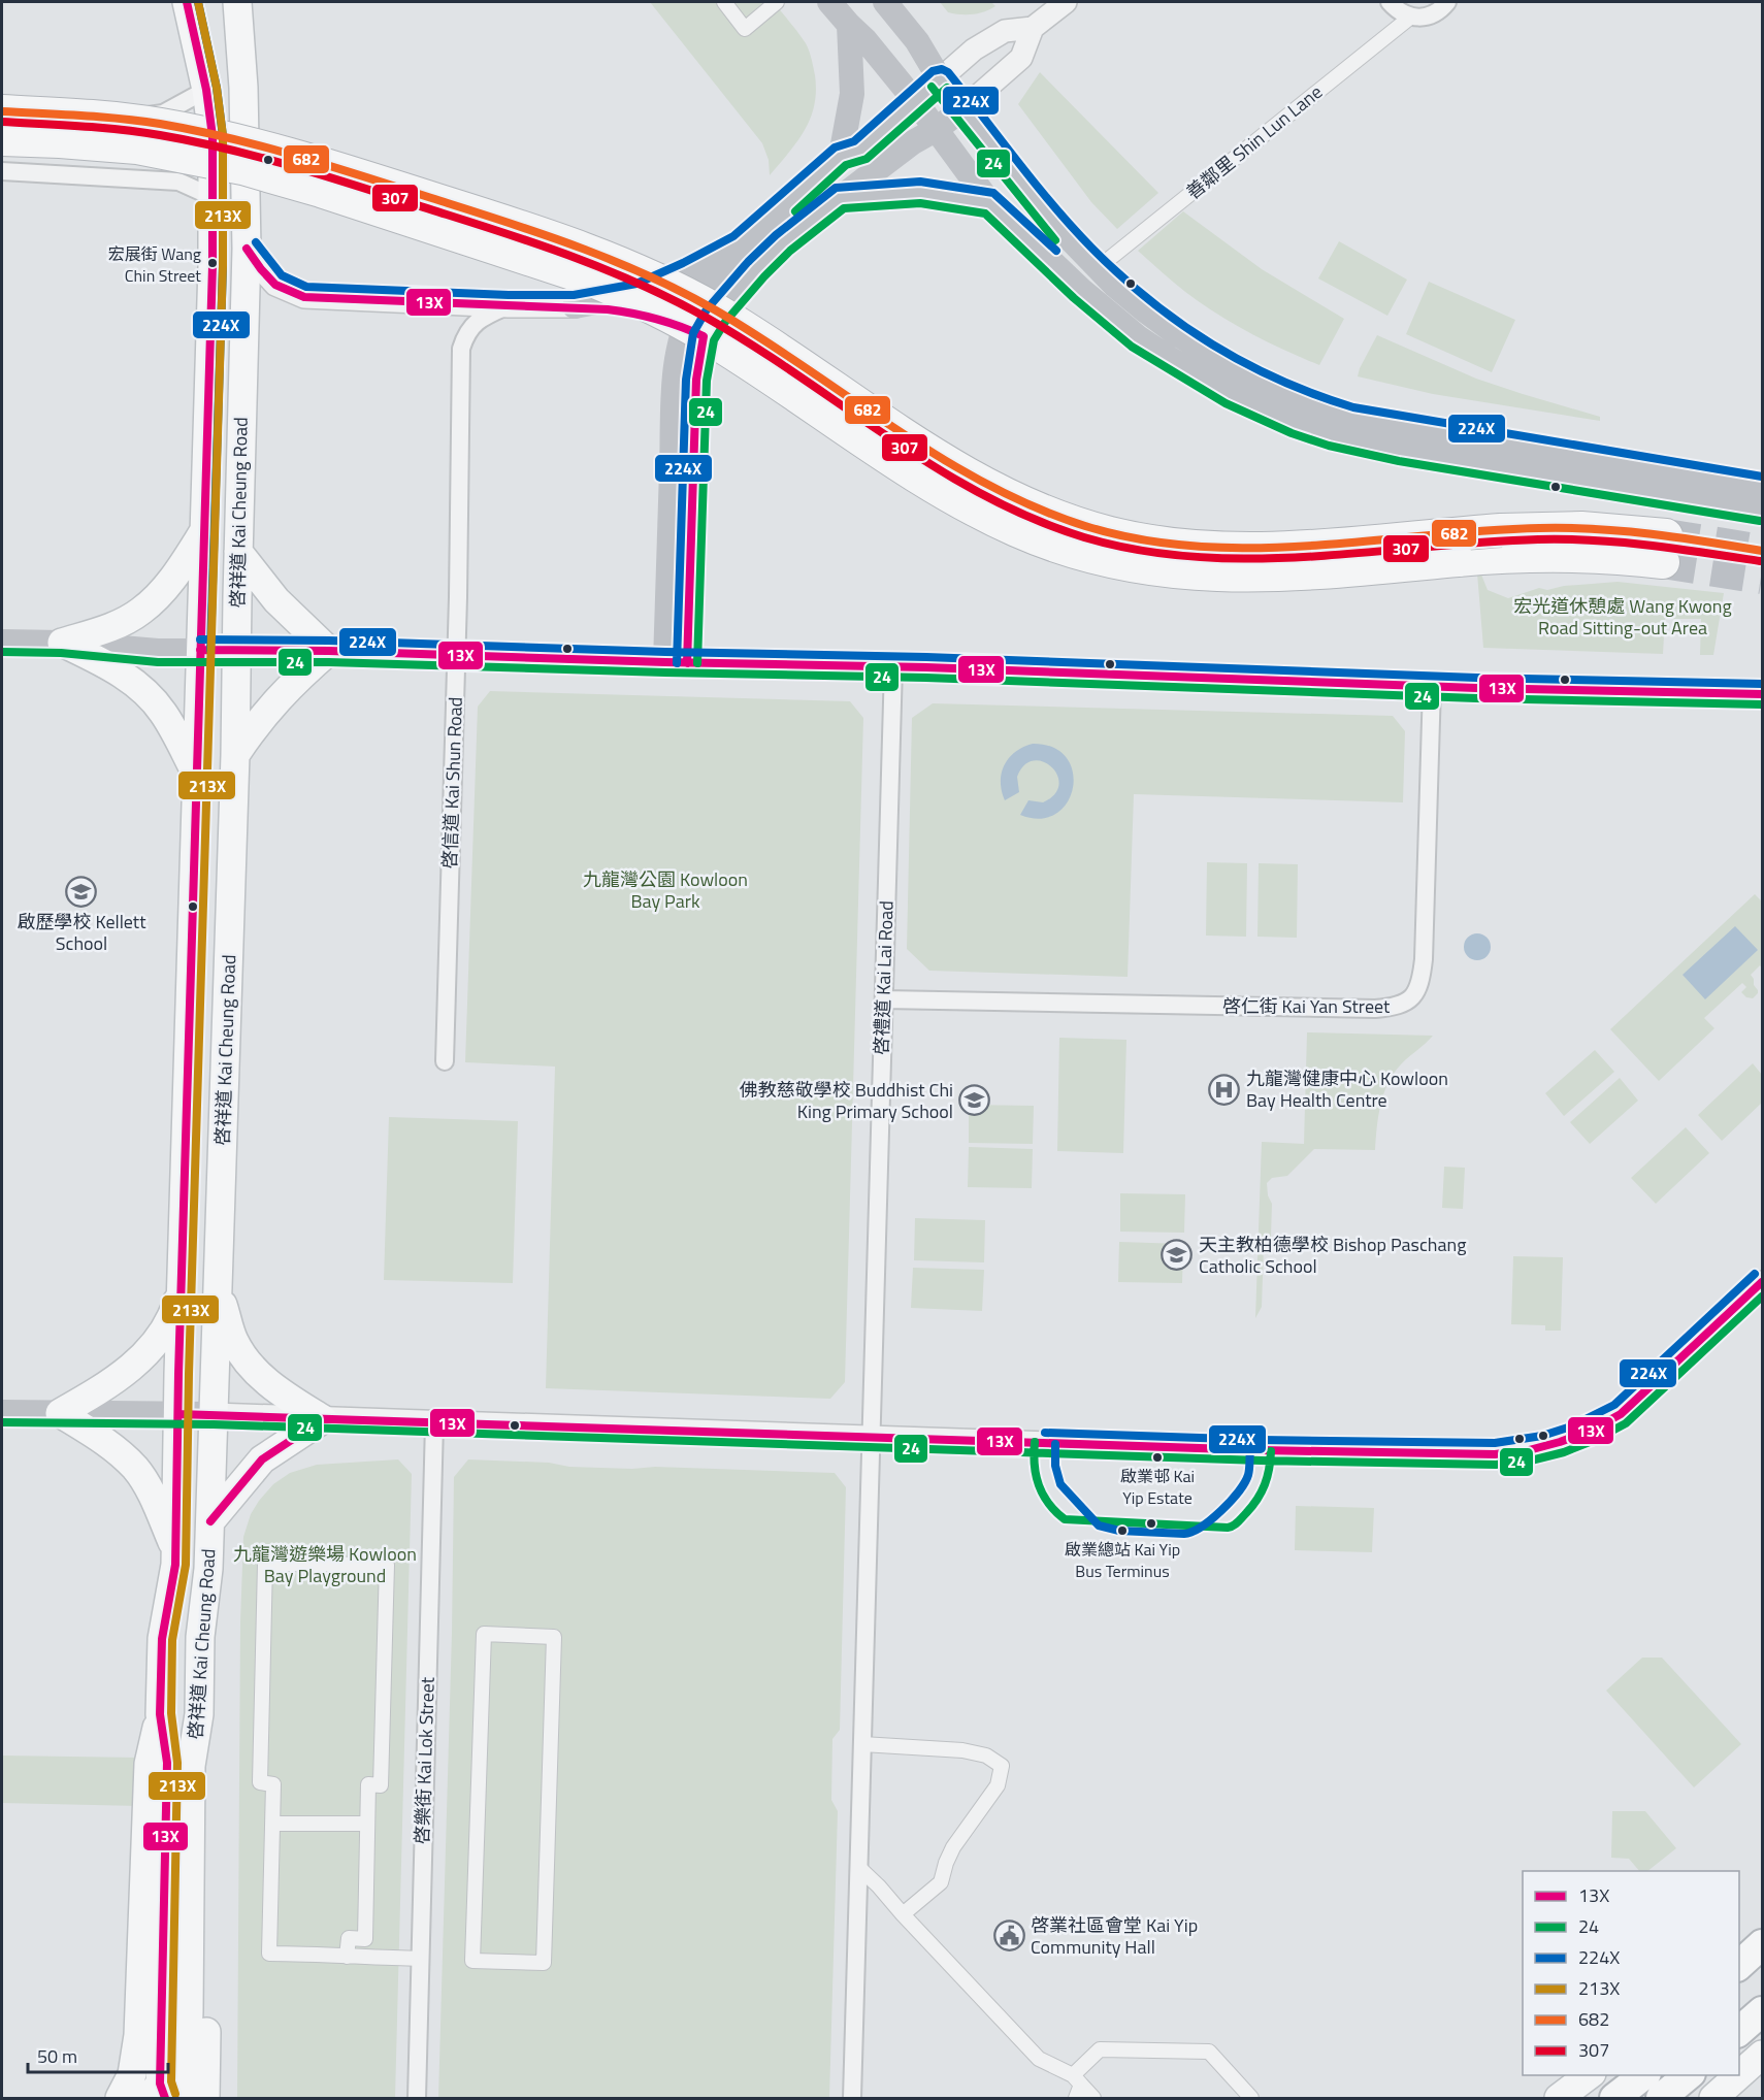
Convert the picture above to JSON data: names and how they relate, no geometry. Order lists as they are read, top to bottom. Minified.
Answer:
{"streets":{"main road":["啓祥道 Kai Cheung Road"],"street":["善鄰里 Shin Lun Lane","啓信道 Kai Shun Road","啓禮道 Kai Lai Road","啓仁街 Kai Yan Street","啓樂街 Kai Lok Street"]},"crossings":[["啓禮道 Kai Lai Road","啓仁街 Kai Yan Street"]],"parks":["宏光道休憩處 Wang Kwong Road Sitting-out Area","九龍灣公園 Kowloon Bay Park","九龍灣遊樂場 Kowloon Bay Playground"],"places":{"other":["宏展街 Wang Chin Street","啟業邨 Kai Yip Estate","啟業總站 Kai Yip Bus Terminus"],"school or university":["啟歷學校 Kellett School","佛教慈敬學校 Buddhist Chi King Primary School","天主教柏德學校 Bishop Paschang Catholic School"],"hospital":["九龍灣健康中心 Kowloon Bay Health Centre"],"public building":["啓業社區會堂 Kai Yip Community Hall"]},"lines":["transit line 13X","transit line 224X","transit line 213X","transit line 24","transit line 682","transit line 307"],"legend":["13X","24","224X","213X","682","307"],"scale_bar":"50 m"}
